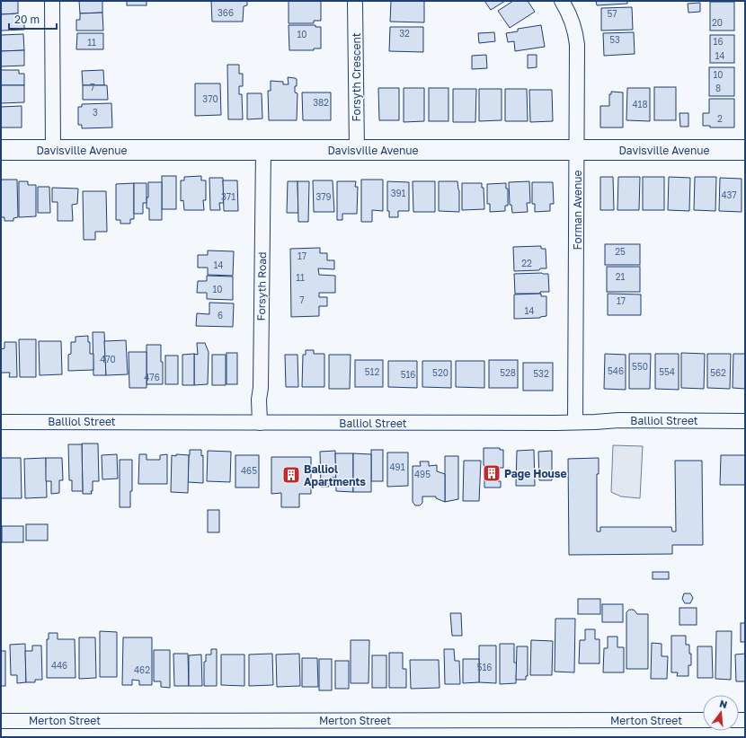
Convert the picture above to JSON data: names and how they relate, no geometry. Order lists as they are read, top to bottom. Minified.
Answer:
{"streets":{"street":["Forsyth Crescent","Davisville Avenue","Forman Avenue","Forsyth Road","Balliol Street","Merton Street"]},"crossings":[["Forsyth Crescent","Davisville Avenue"],["Davisville Avenue","Forman Avenue"],["Davisville Avenue","Forsyth Road"],["Forman Avenue","Balliol Street"],["Forsyth Road","Balliol Street"]],"places":{"building":["Page House","Balliol Apartments"]},"house_numbers":["366","57","20","32","10","53","16","11","14","10","7","8","370","382","418","3","2","391","437","371","379","25","17","22","14","21","11","10","7","17","14","6","470","550","546","512","554","520","528","562","532","516","476","491","465","495","446","516","462"],"scale_bar":"20 m","north":"top"}
